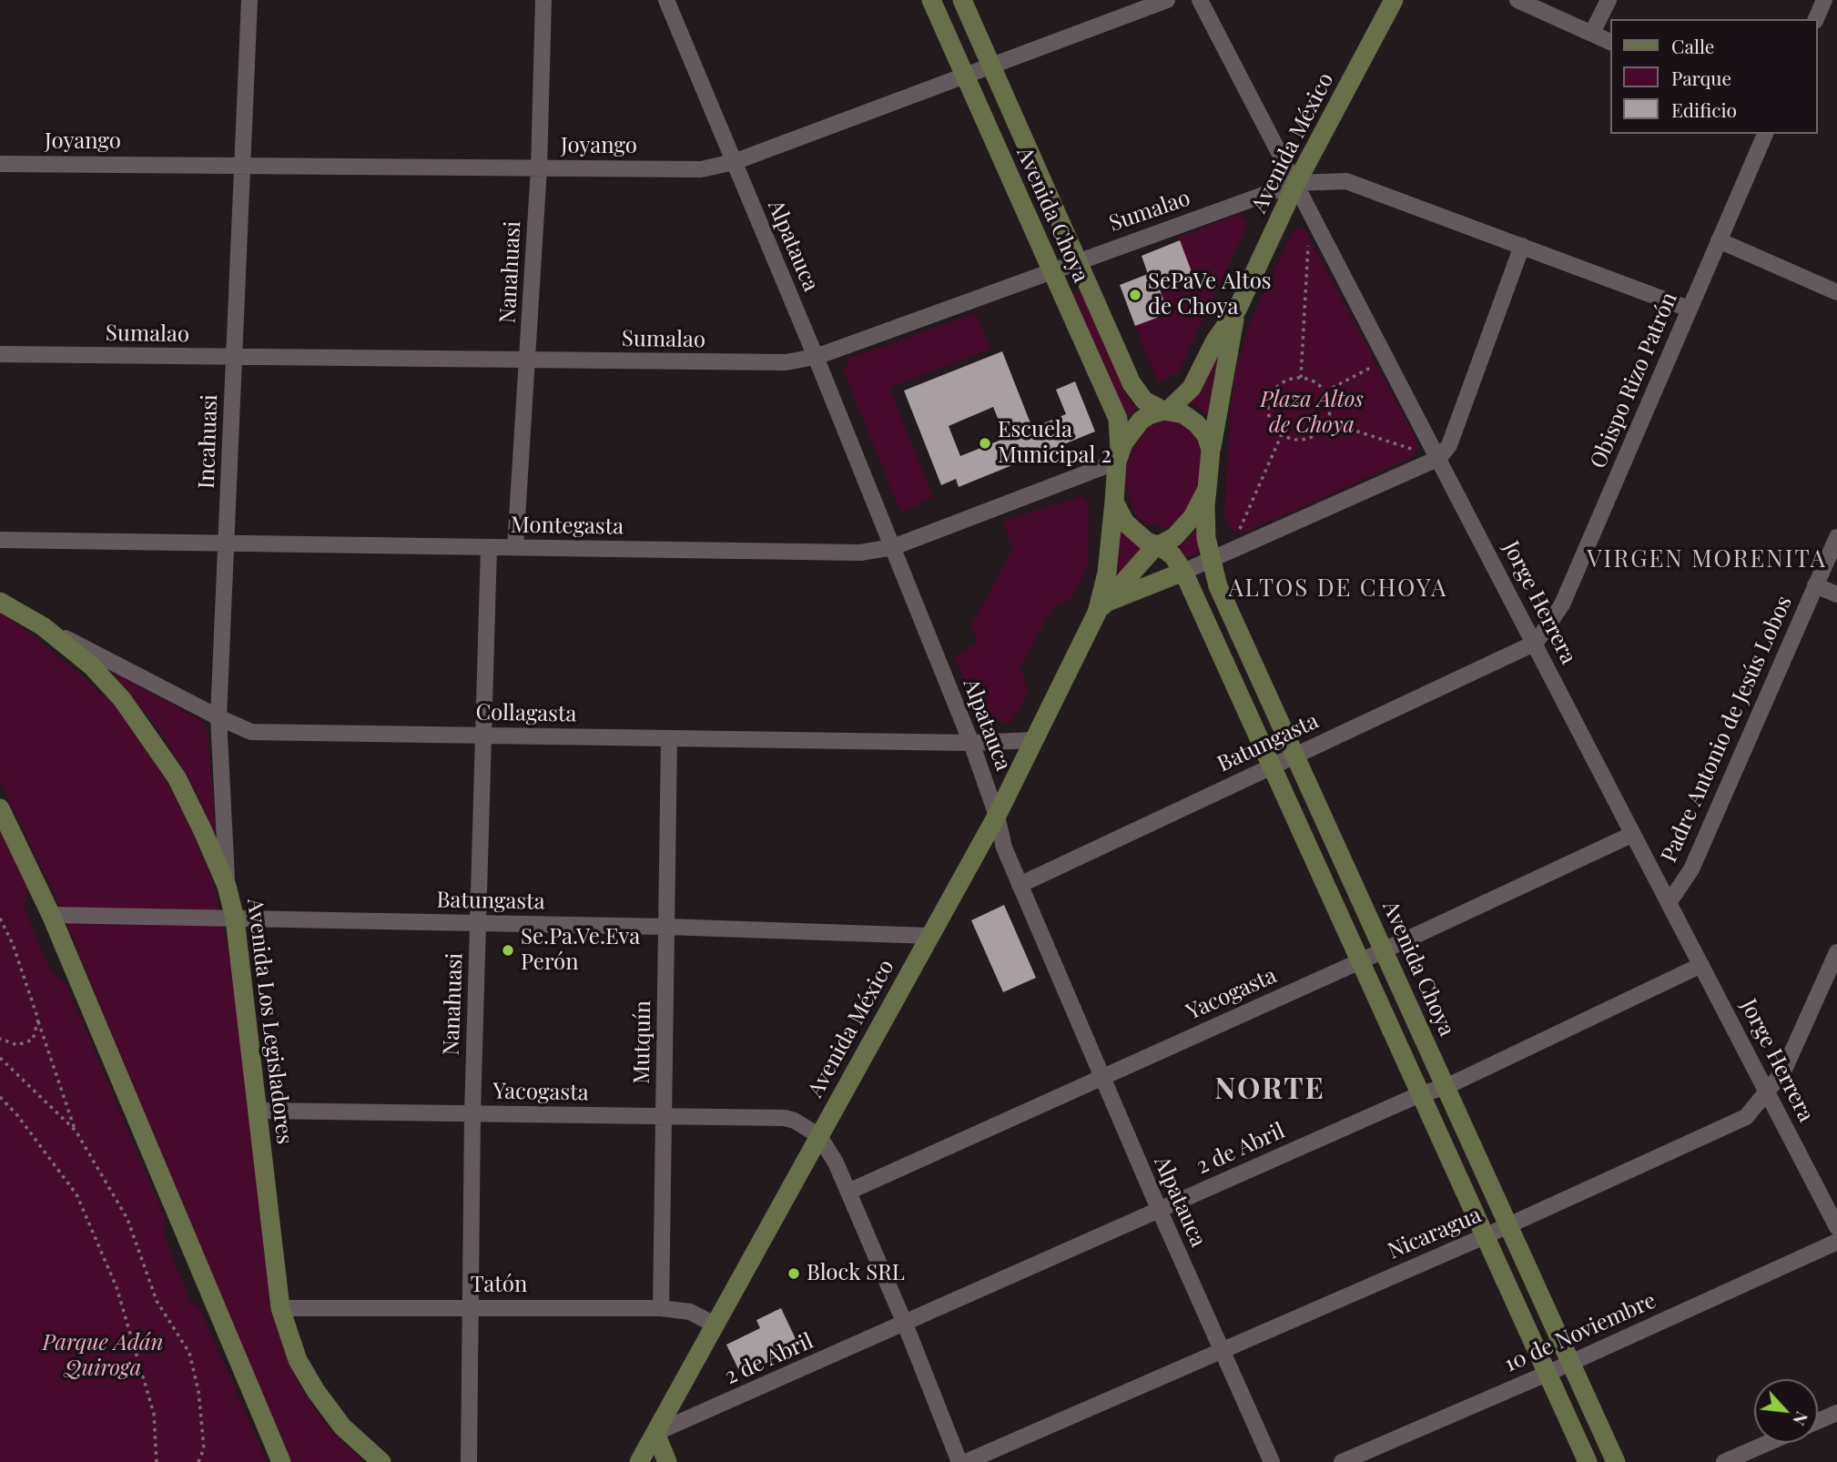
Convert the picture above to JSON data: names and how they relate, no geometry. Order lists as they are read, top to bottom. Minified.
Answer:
{"streets":{"main road":["Avenida México","Avenida Choya","Avenida Los Legisladores"],"street":["Joyango","Sumalao","Alpatauca","Nanahuasi","Obispo Rizo Patrón","Incahuasi","Montegasta","Jorge Herrera","Collagasta","Padre Antonio de Jesús Lobos","Batungasta","Yacogasta","Mutquín","2 de Abril","Nicaragua","Tatón","10 de Noviembre"]},"crossings":[["Joyango","Avenida Choya"],["Joyango","Alpatauca"],["Joyango","Nanahuasi"],["Joyango","Incahuasi"],["Avenida México","Sumalao"],["Avenida México","Avenida Choya"],["Avenida México","Alpatauca"],["Avenida México","Montegasta"],["Avenida México","Jorge Herrera"],["Avenida México","Collagasta"],["Avenida México","Batungasta"],["Avenida México","Yacogasta"],["Avenida México","2 de Abril"],["Avenida México","Tatón"],["Sumalao","Avenida Choya"],["Sumalao","Alpatauca"],["Sumalao","Nanahuasi"],["Sumalao","Obispo Rizo Patrón"],["Sumalao","Incahuasi"],["Sumalao","Jorge Herrera"],["Avenida Choya","Montegasta"],["Avenida Choya","Batungasta"],["Avenida Choya","Yacogasta"],["Avenida Choya","2 de Abril"],["Avenida Choya","Nicaragua"],["Avenida Choya","10 de Noviembre"],["Alpatauca","Montegasta"],["Alpatauca","Collagasta"],["Alpatauca","Batungasta"],["Alpatauca","Yacogasta"],["Alpatauca","2 de Abril"],["Alpatauca","Nicaragua"],["Nanahuasi","Montegasta"],["Nanahuasi","Collagasta"],["Nanahuasi","Batungasta"],["Nanahuasi","Yacogasta"],["Nanahuasi","Tatón"],["Obispo Rizo Patrón","Jorge Herrera"],["Obispo Rizo Patrón","Batungasta"],["Incahuasi","Montegasta"],["Incahuasi","Collagasta"],["Incahuasi","Avenida Los Legisladores"],["Jorge Herrera","Padre Antonio de Jesús Lobos"],["Jorge Herrera","Batungasta"],["Jorge Herrera","Yacogasta"],["Jorge Herrera","2 de Abril"],["Jorge Herrera","Nicaragua"],["Collagasta","Avenida Los Legisladores"],["Collagasta","Mutquín"],["Batungasta","Avenida Los Legisladores"],["Batungasta","Mutquín"],["Yacogasta","Avenida Los Legisladores"],["Yacogasta","Mutquín"],["Avenida Los Legisladores","Tatón"],["Mutquín","Tatón"]],"districts":["VIRGEN MORENITA","ALTOS DE CHOYA","NORTE"],"parks":["Plaza Altos de Choya","Parque Adán Quiroga"],"places":["SePaVe Altos de Choya","Escuela Municipal 2","Se.Pa.Ve.Eva Perón","Block SRL"],"legend":["Calle","Parque","Edificio"],"north":"bottom right"}
